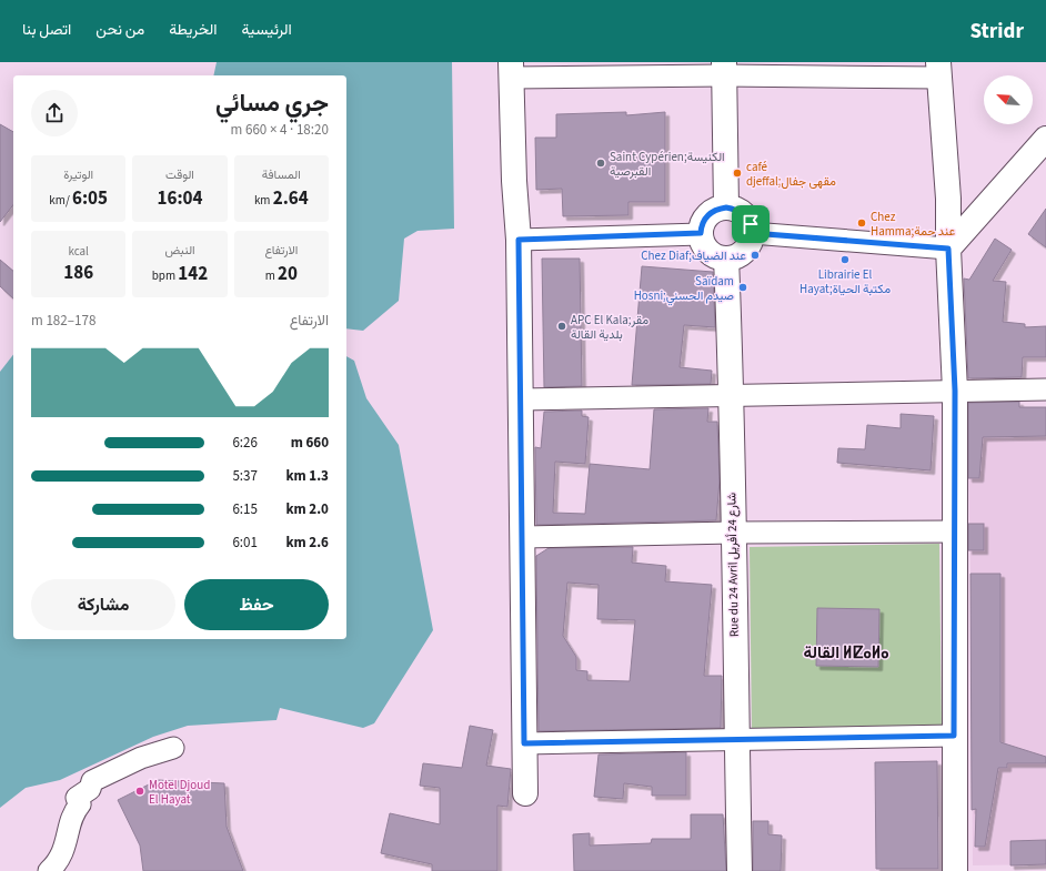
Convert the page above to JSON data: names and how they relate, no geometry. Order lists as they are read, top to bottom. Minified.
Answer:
{"streets":{"street":["Rue du 24 Avril شارع 24 أفريل"]},"districts":["القالة ⵍⵇⴰⵍⴰ"],"places":["Saint Cypérien;الكنيسة القبرصية","café djeffal;مقهى جفال","Chez Hamma;عند حمة","Chez Diaf;عند الضياف","Librairie El Hayat;مكتبة الحياة","Saïdam Hosni;صيدم الحسني","APC El Kala;مقر بلدية القالة","Motel Djoud El Hayat"],"north":"top left","page":{"header":"Stridr","nav":["الرئيسية","الخريطة","من نحن","اتصل بنا"],"heading":["جري مسائي","18:20 · 4 × 660 m"],"stats":[["المسافة","2.64 km"],["الوقت","16:04"],["الوتيرة","6:05 /km"],["الارتفاع","20 m"],["النبض","142 bpm"],["kcal","186"]],"chart":["الارتفاع","178–182 m"],"list":[{"name":"660 m","note":"6:26"},{"name":"1.3 km","note":"5:37"},{"name":"2.0 km","note":"6:15"},{"name":"2.6 km","note":"6:01"}],"buttons":["حفظ","مشاركة"]}}
